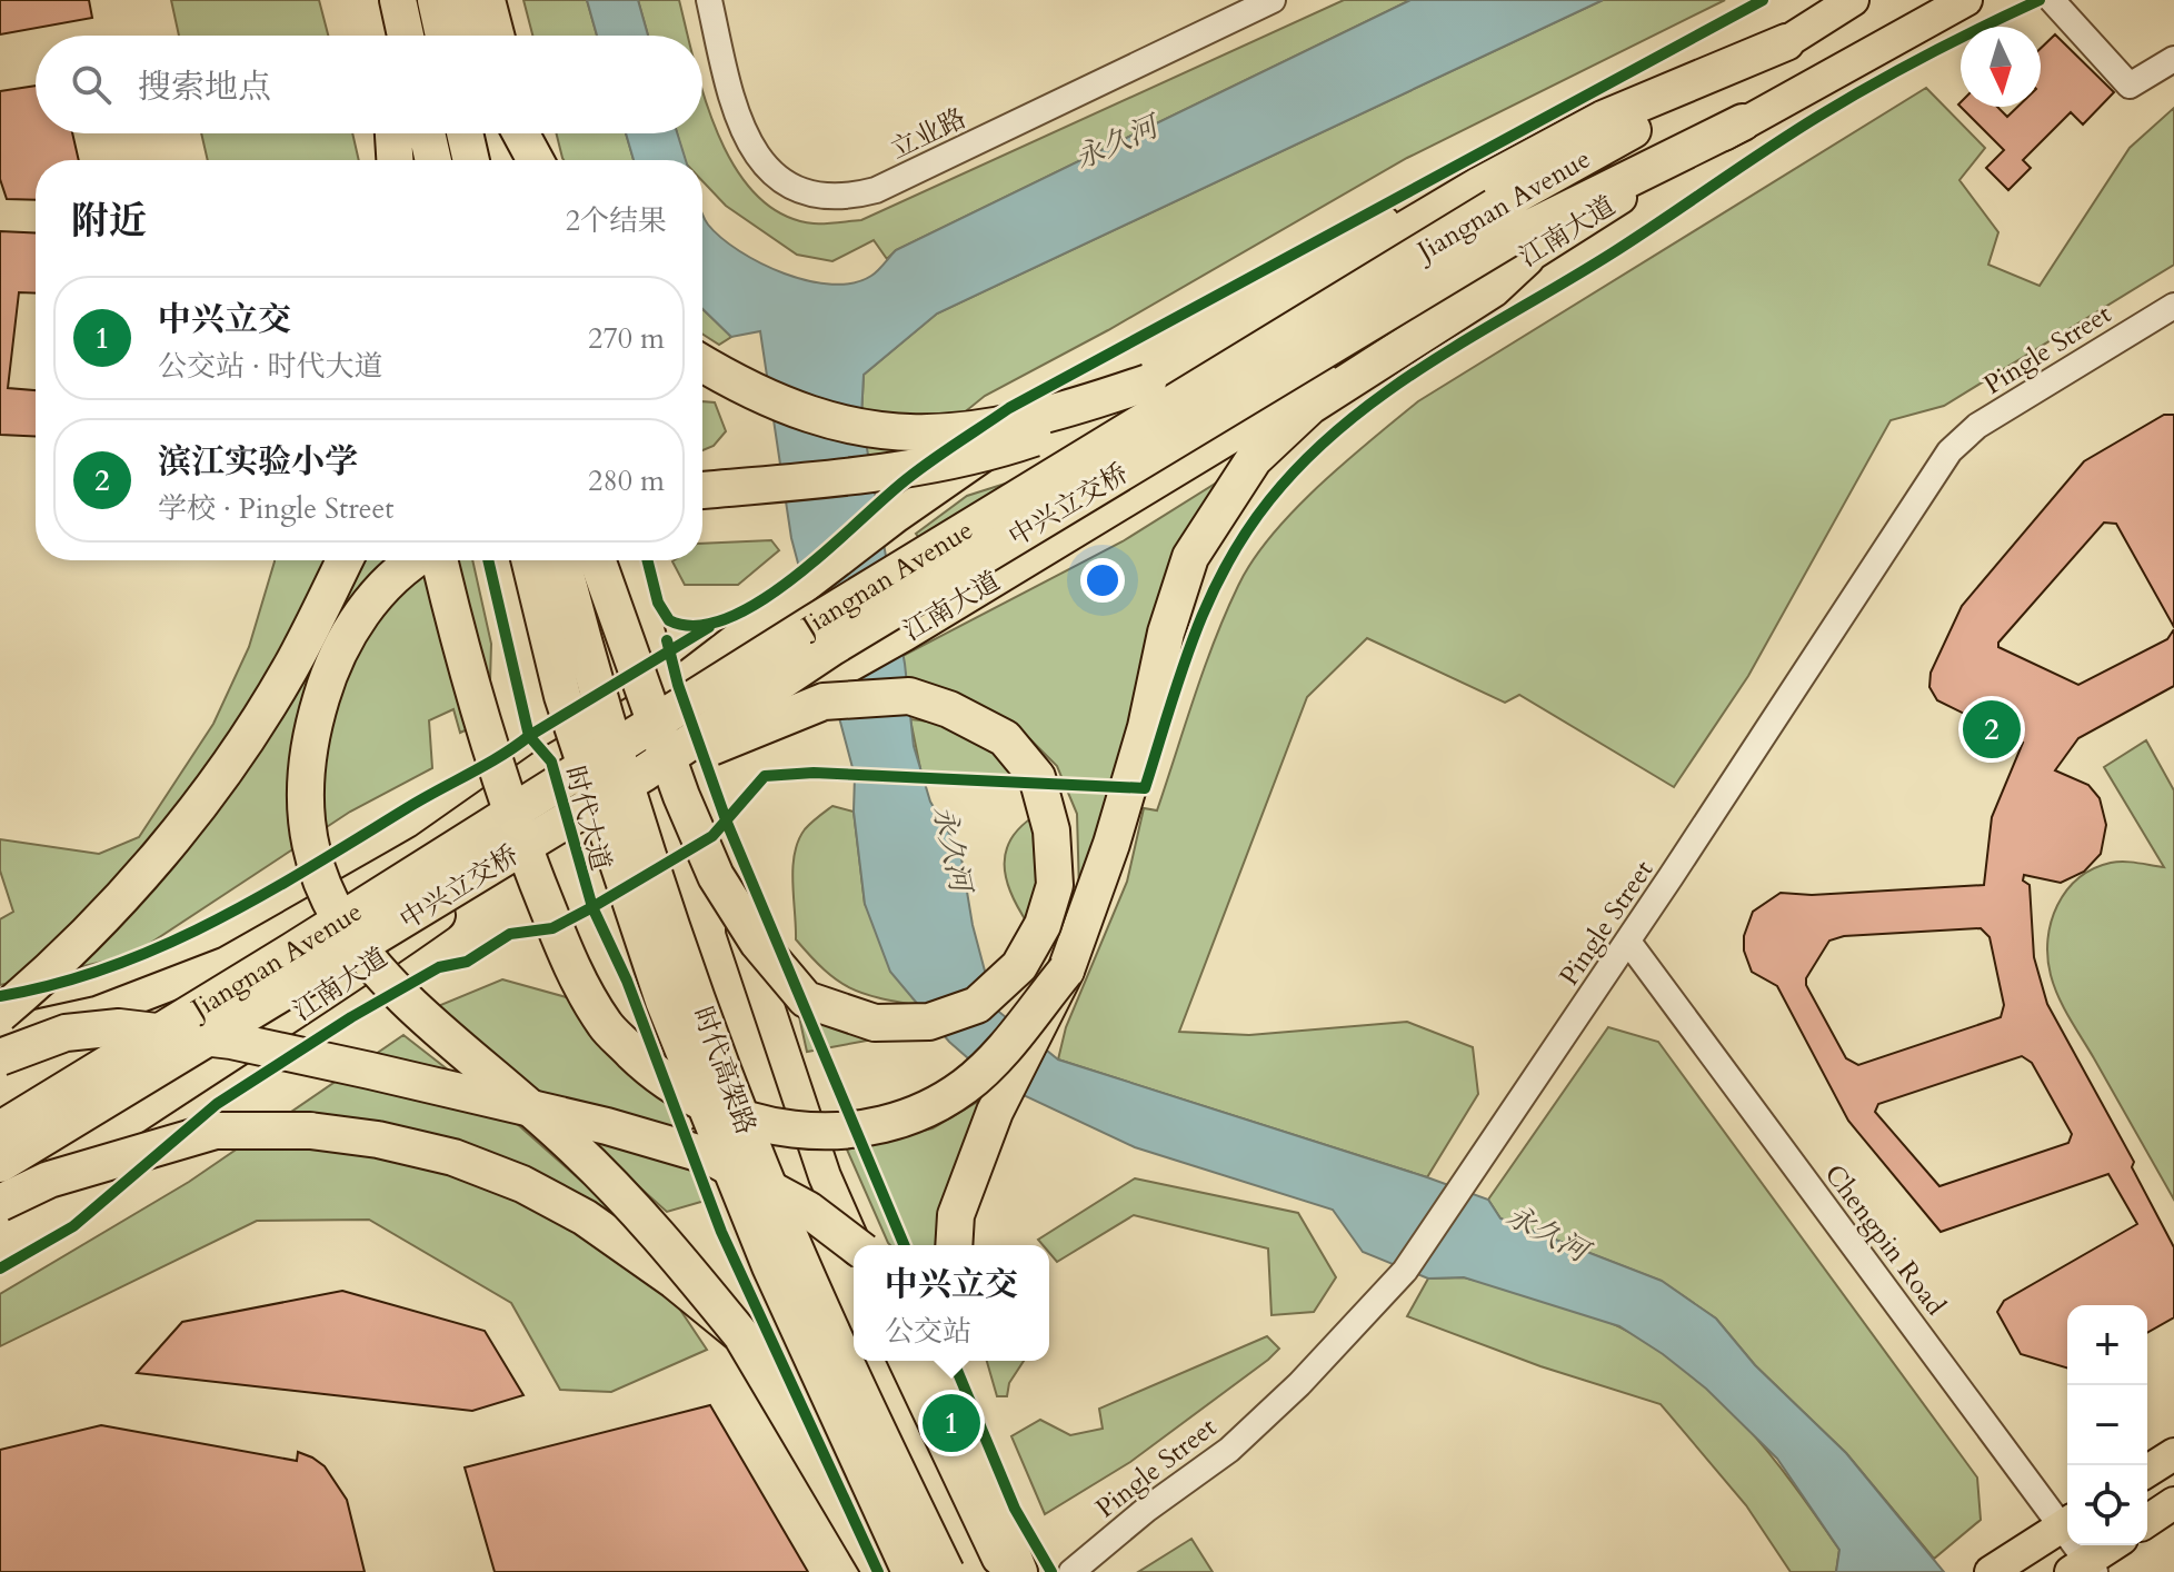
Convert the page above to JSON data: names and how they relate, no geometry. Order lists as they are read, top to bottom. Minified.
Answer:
{"streets":{"highway":["Jiangnan Avenue","中兴立交桥","时代高架路"],"main road":["江南大道","时代大道"],"street":["立业路","Pingle Street","Chengpin Road"]},"crossings":[["Jiangnan Avenue","江南大道"],["Jiangnan Avenue","中兴立交桥"],["Jiangnan Avenue","时代大道"],["江南大道","中兴立交桥"],["江南大道","时代大道"],["Pingle Street","Chengpin Road"]],"water":["永久河"],"north":"bottom","page":{"search":"搜索地点","heading":["附近","2个结果"],"list":[{"mark":"1","name":"中兴立交","note":"公交站 · 时代大道","value":"270 m"},{"mark":"2","name":"滨江实验小学","note":"学校 · Pingle Street","value":"280 m"}],"pins":["2","1"],"popup":["中兴立交","公交站"],"map_buttons":["+","−"]}}
